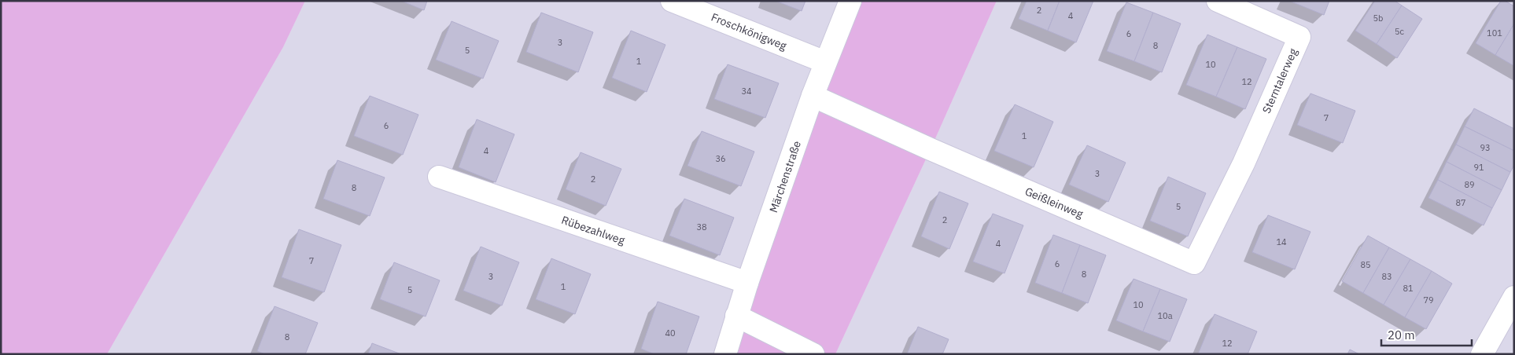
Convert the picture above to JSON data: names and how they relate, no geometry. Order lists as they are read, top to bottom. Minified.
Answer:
{"streets":{"street":["Froschkönigweg","Sterntalerweg","Märchenstraße","Geißleinweg","Rübezahlweg"]},"crossings":[["Froschkönigweg","Märchenstraße"],["Sterntalerweg","Geißleinweg"],["Märchenstraße","Geißleinweg"],["Märchenstraße","Rübezahlweg"]],"house_numbers":["2","4","5b","5c","101","6","3","8","5","1","10","12","34","7","6","1","93","4","36","91","3","2","89","8","87","5","2","38","14","4","7","6","85","8","3","83","1","81","5","79","10","10a","40","8","12"],"scale_bar":"20 m"}
